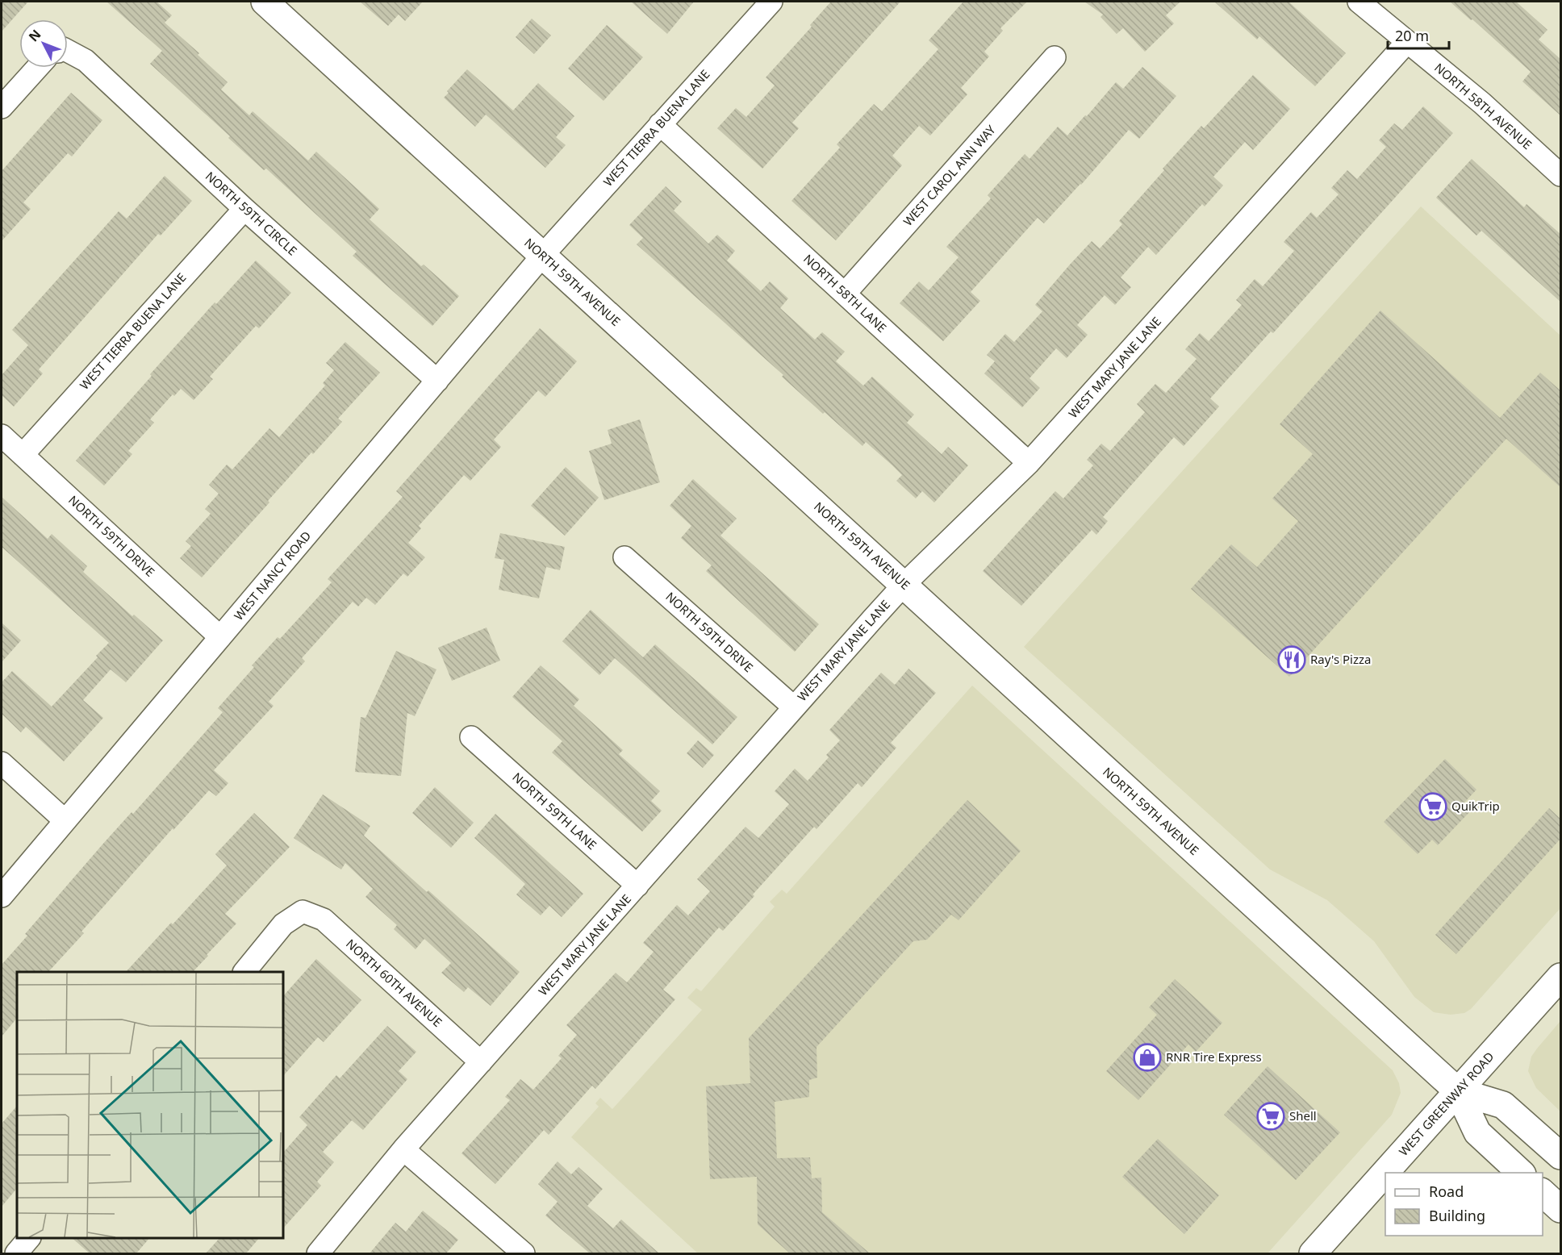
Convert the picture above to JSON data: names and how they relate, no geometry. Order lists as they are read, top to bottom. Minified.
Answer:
{"streets":{"main road":["NORTH 59TH AVENUE","WEST GREENWAY ROAD"],"street":["NORTH 58TH AVENUE","WEST TIERRA BUENA LANE","WEST CAROL ANN WAY","NORTH 59TH CIRCLE","NORTH 58TH LANE","WEST MARY JANE LANE","NORTH 59TH DRIVE","WEST NANCY ROAD","NORTH 59TH LANE","NORTH 60TH AVENUE"]},"crossings":[["NORTH 58TH AVENUE","WEST MARY JANE LANE"],["WEST TIERRA BUENA LANE","NORTH 59TH CIRCLE"],["WEST TIERRA BUENA LANE","NORTH 59TH AVENUE"],["WEST TIERRA BUENA LANE","NORTH 58TH LANE"],["WEST TIERRA BUENA LANE","NORTH 59TH DRIVE"],["WEST TIERRA BUENA LANE","WEST NANCY ROAD"],["WEST CAROL ANN WAY","NORTH 58TH LANE"],["NORTH 59TH CIRCLE","WEST NANCY ROAD"],["NORTH 59TH AVENUE","WEST MARY JANE LANE"],["NORTH 59TH AVENUE","WEST NANCY ROAD"],["NORTH 59TH AVENUE","WEST GREENWAY ROAD"],["NORTH 58TH LANE","WEST MARY JANE LANE"],["WEST MARY JANE LANE","NORTH 59TH DRIVE"],["WEST MARY JANE LANE","NORTH 59TH LANE"],["WEST MARY JANE LANE","NORTH 60TH AVENUE"],["NORTH 59TH DRIVE","WEST NANCY ROAD"]],"places":{"restaurant":["Ray's Pizza"],"supermarket":["QuikTrip","Shell"],"shop":["RNR Tire Express"]},"legend":["Road","Building"],"scale_bar":"20 m","north":"top left"}
